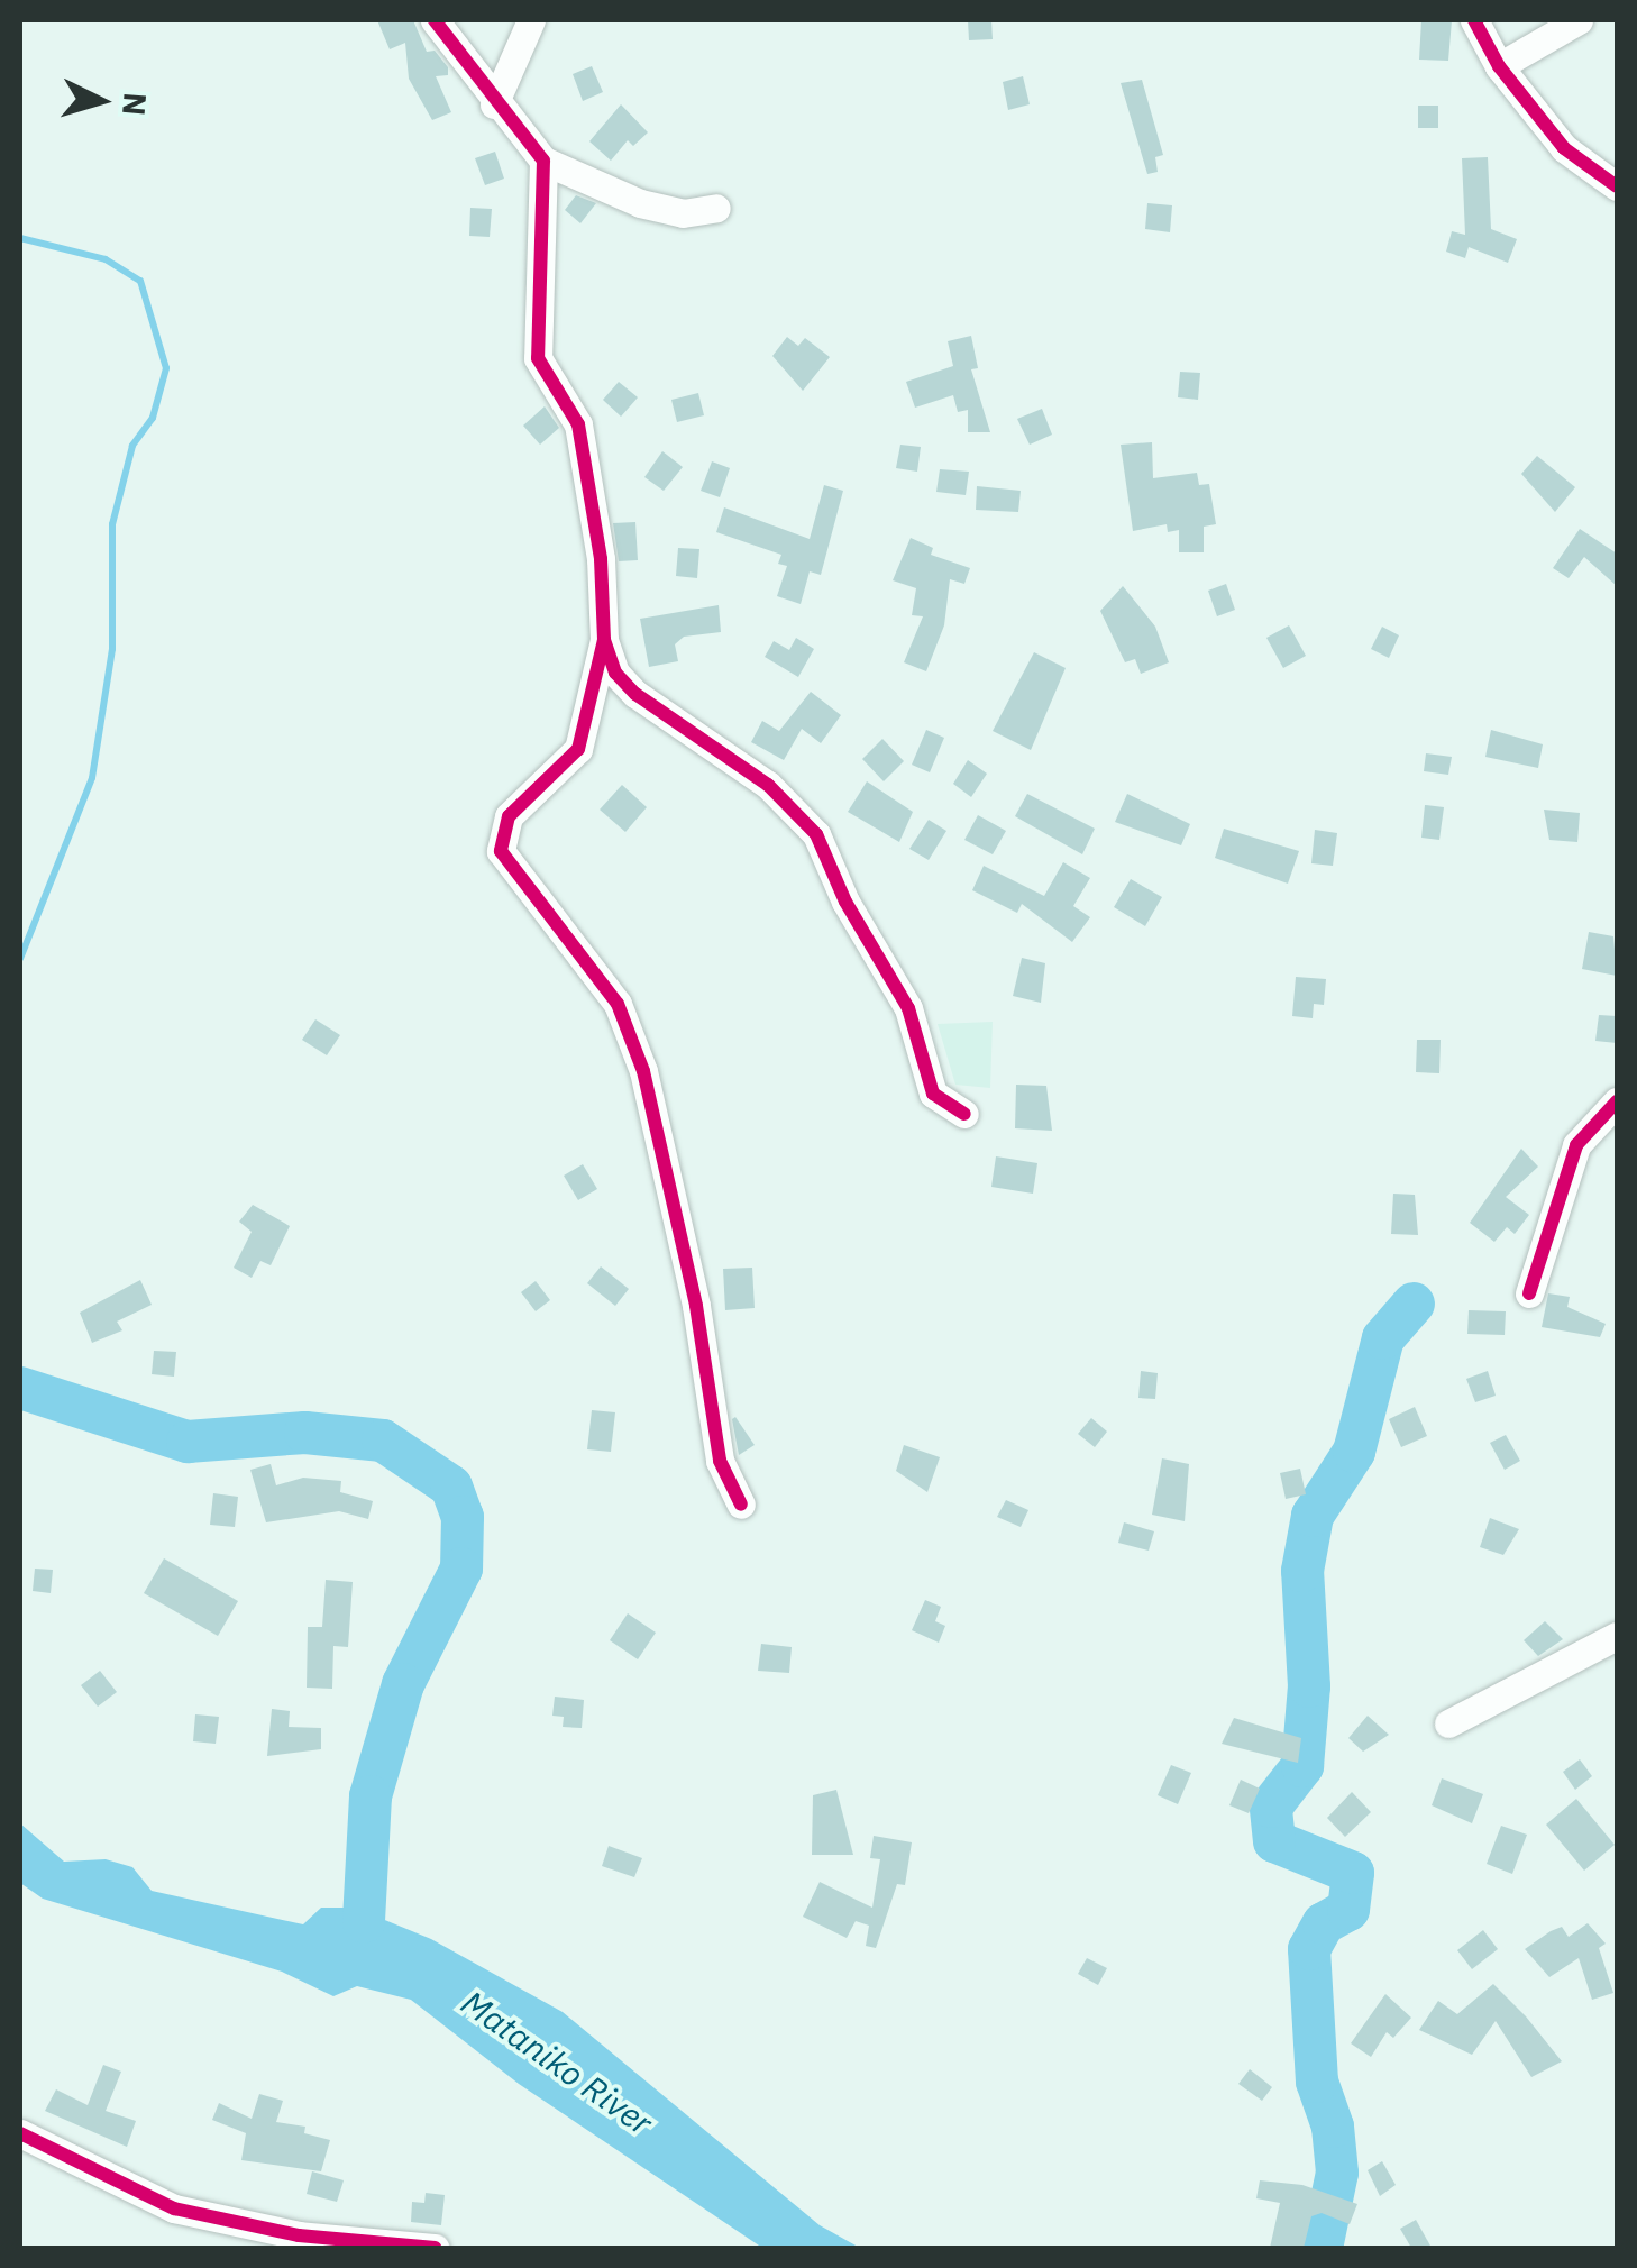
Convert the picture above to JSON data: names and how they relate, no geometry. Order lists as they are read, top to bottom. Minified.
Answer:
{"water":["Mataniko River"],"north":"right"}
